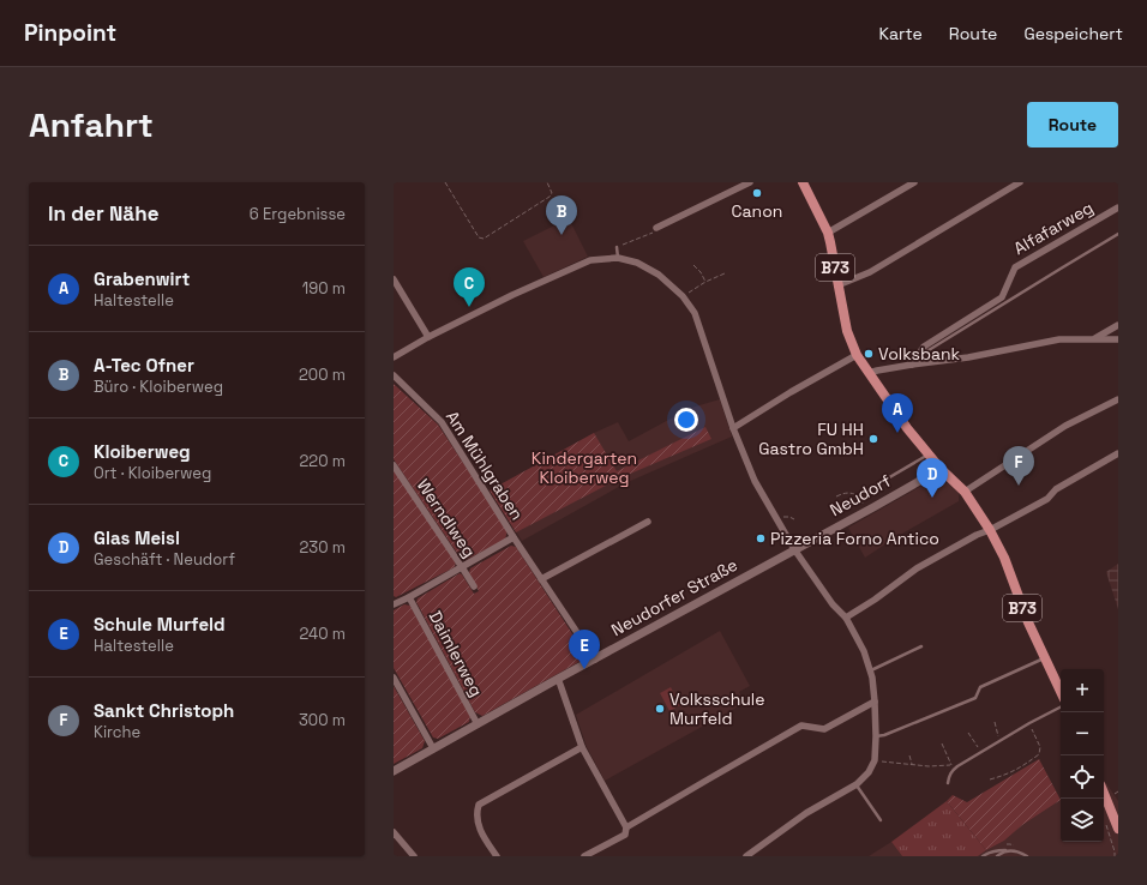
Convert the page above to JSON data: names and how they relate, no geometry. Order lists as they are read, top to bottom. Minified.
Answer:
{"streets":{"main road":["B73"],"street":["Alfafarweg","Am Mühlgraben","Neudorf","Werndlweg","Neudorfer Straße","Daimlerweg"]},"crossings":[["B73","Neudorf"],["Am Mühlgraben","Neudorfer Straße"],["Neudorf","Neudorfer Straße"],["Neudorfer Straße","Daimlerweg"]],"parks":["Kindergarten Kloiberweg"],"places":["Canon","Volksbank","FU HH Gastro GmbH","Pizzeria Forno Antico","Volksschule Murfeld"],"page":{"header":"Pinpoint","nav":["Karte","Route","Gespeichert"],"buttons":"Route","title":"Anfahrt","heading":["In der Nähe","6 Ergebnisse"],"pins":["B","C","A","F","D","E"],"list":[{"mark":"A","name":"Grabenwirt","note":"Haltestelle","value":"190 m"},{"mark":"B","name":"A-Tec Ofner","note":"Büro · Kloiberweg","value":"200 m"},{"mark":"C","name":"Kloiberweg","note":"Ort · Kloiberweg","value":"220 m"},{"mark":"D","name":"Glas Meisl","note":"Geschäft · Neudorf","value":"230 m"},{"mark":"E","name":"Schule Murfeld","note":"Haltestelle","value":"240 m"},{"mark":"F","name":"Sankt Christoph","note":"Kirche","value":"300 m"}],"map_buttons":["+","−"]}}
